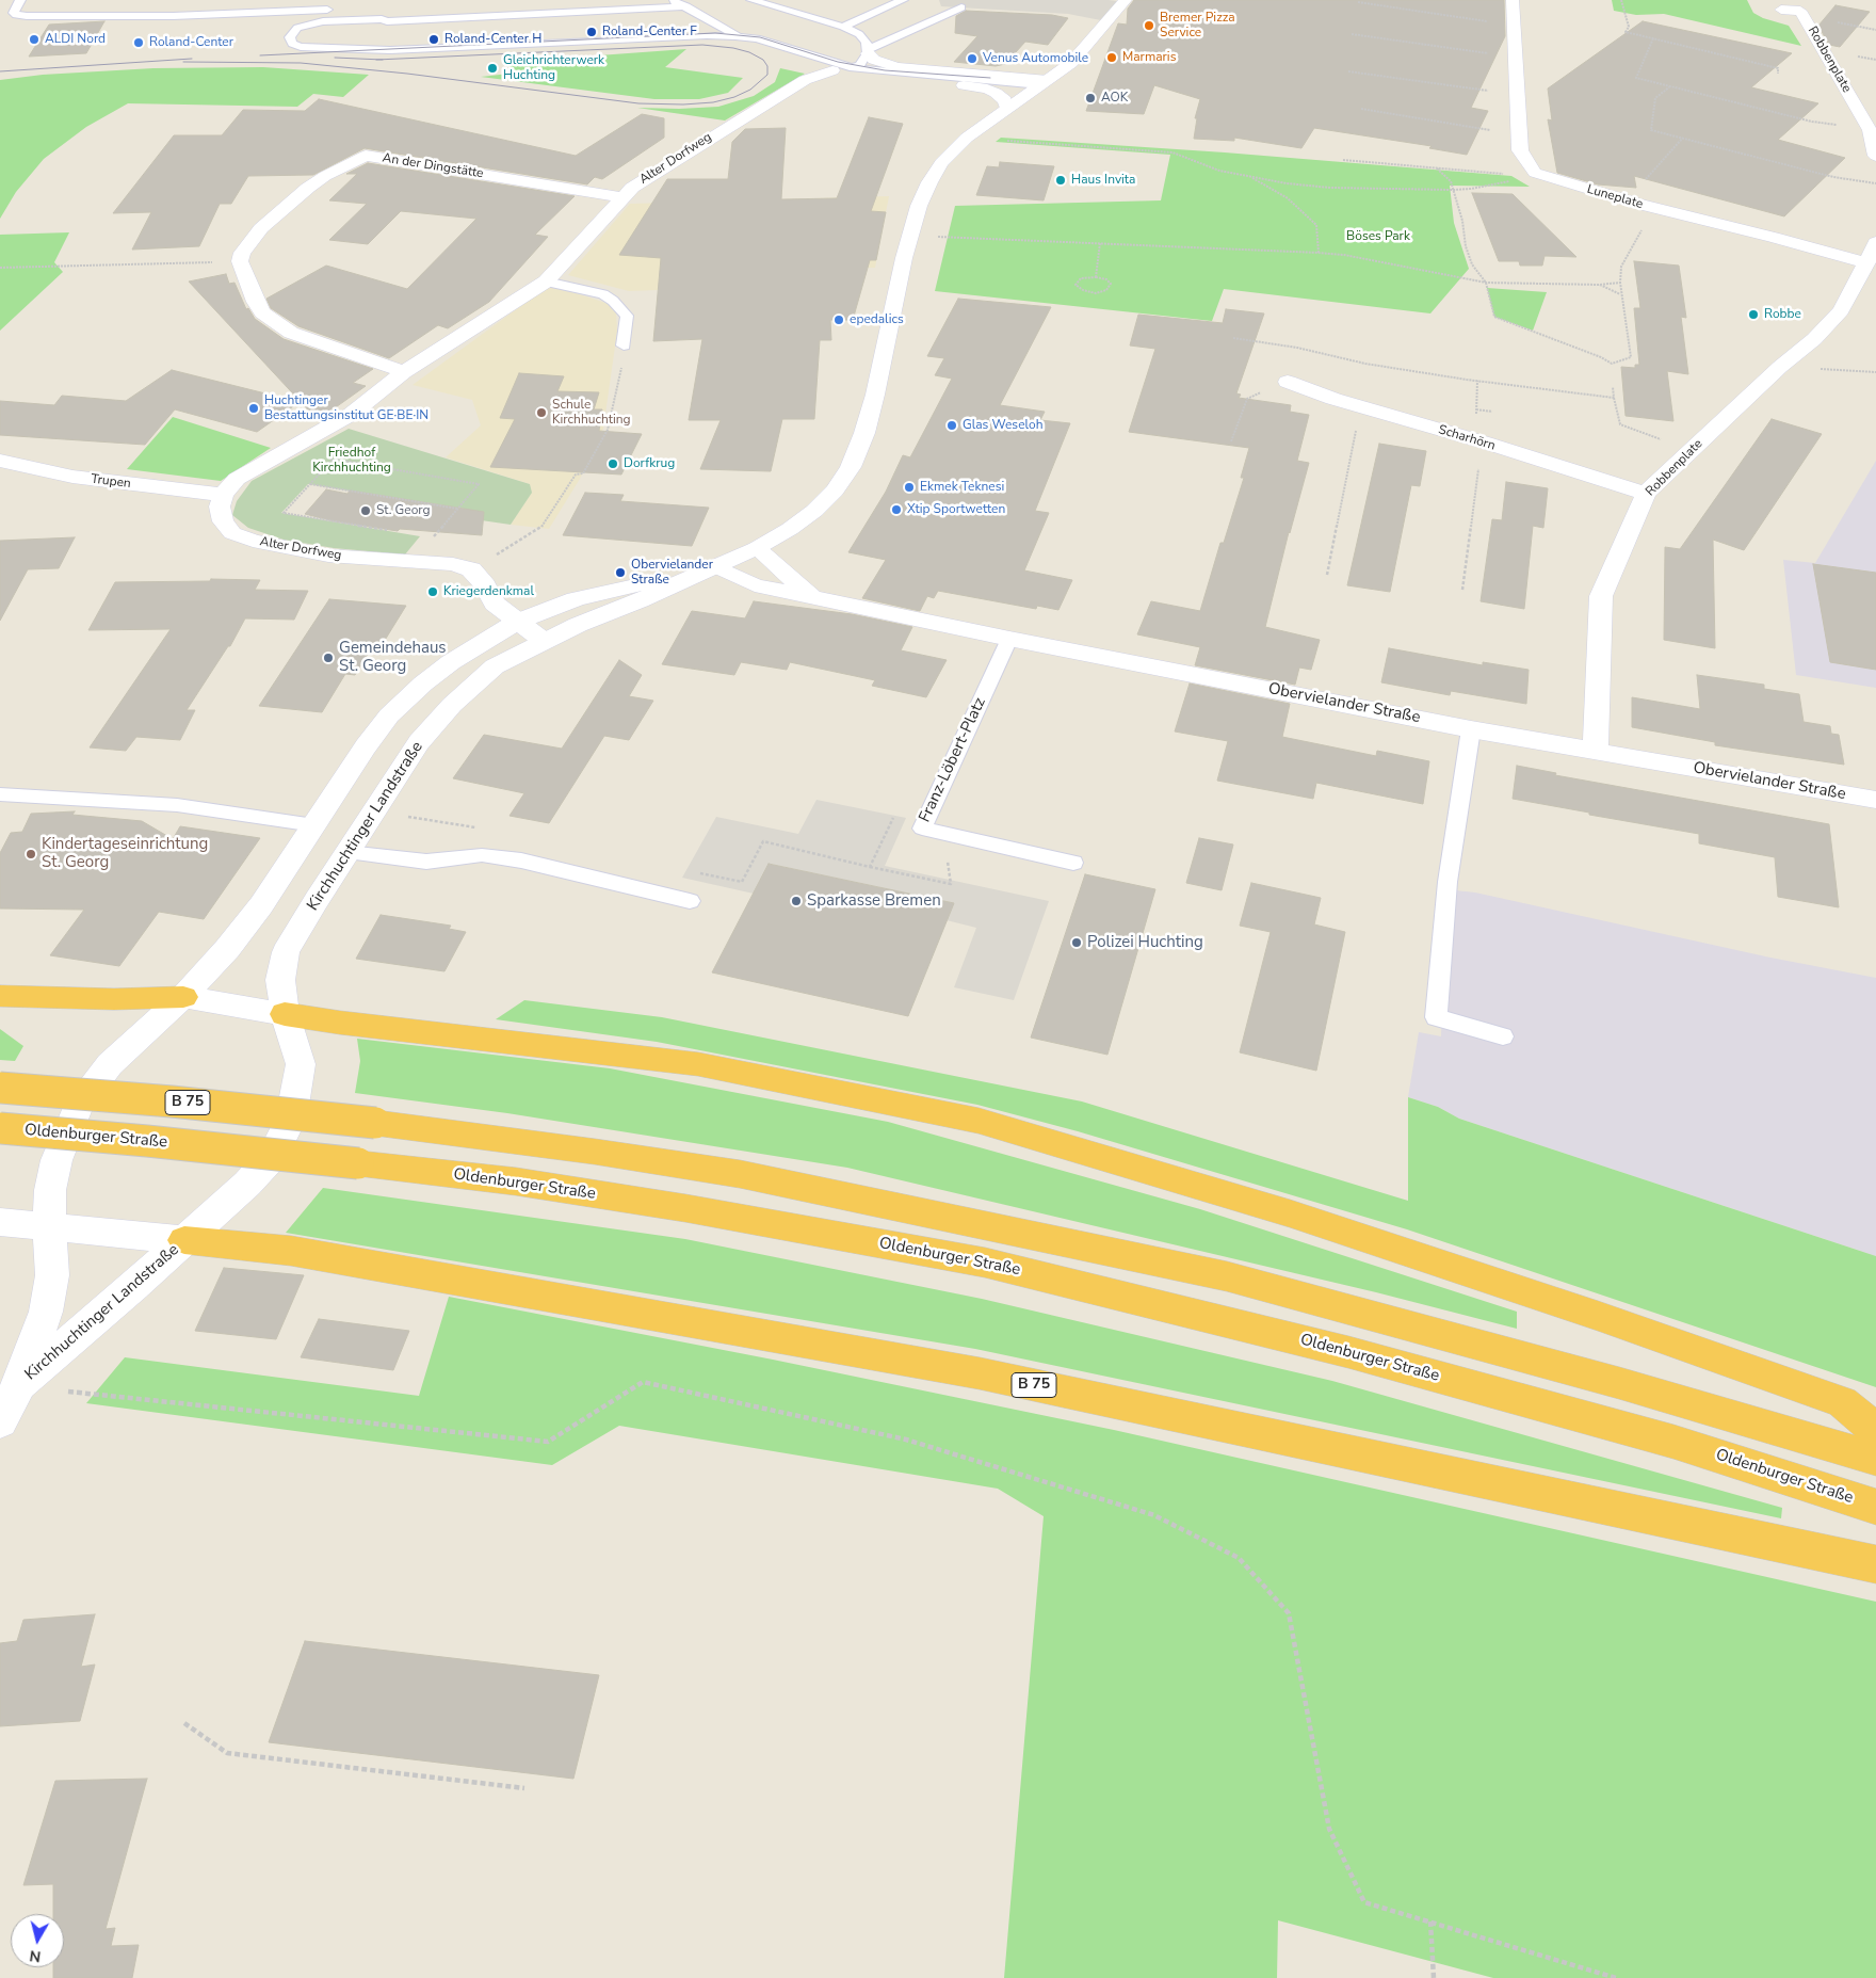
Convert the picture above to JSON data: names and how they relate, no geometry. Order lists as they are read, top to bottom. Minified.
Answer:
{"streets":{"highway":["B 75","Oldenburger Straße"],"street":["Robbenplate","Alter Dorfweg","An der Dingstätte","Luneplate","Scharhörn","Trupen","Obervielander Straße","Kirchhuchtinger Landstraße"],"lane":["Franz-Löbert-Platz"]},"crossings":[["Robbenplate","Luneplate"],["Robbenplate","Scharhörn"],["Robbenplate","Obervielander Straße"],["Alter Dorfweg","An der Dingstätte"],["Alter Dorfweg","Trupen"],["Obervielander Straße","Franz-Löbert-Platz"],["Obervielander Straße","Kirchhuchtinger Landstraße"],["Kirchhuchtinger Landstraße","B 75"]],"parks":["Böses Park","Friedhof Kirchhuchting"],"places":["Bremer Pizza Service","Roland-Center F","ALDI Nord","Roland-Center H","Roland-Center","Marmaris","Venus Automobile","Gleichrichterwerk Huchting","AOK","Haus Invita","Robbe","epedalics","Huchtinger Bestattungsinstitut GE·BE·IN","Schule Kirchhuchting","Glas Weseloh","Dorfkrug","Ekmek Teknesi","Xtip Sportwetten","St. Georg","Obervielander Straße","Kriegerdenkmal","Gemeindehaus St. Georg","Kindertageseinrichtung St. Georg","Sparkasse Bremen","Polizei Huchting"],"north":"bottom"}
